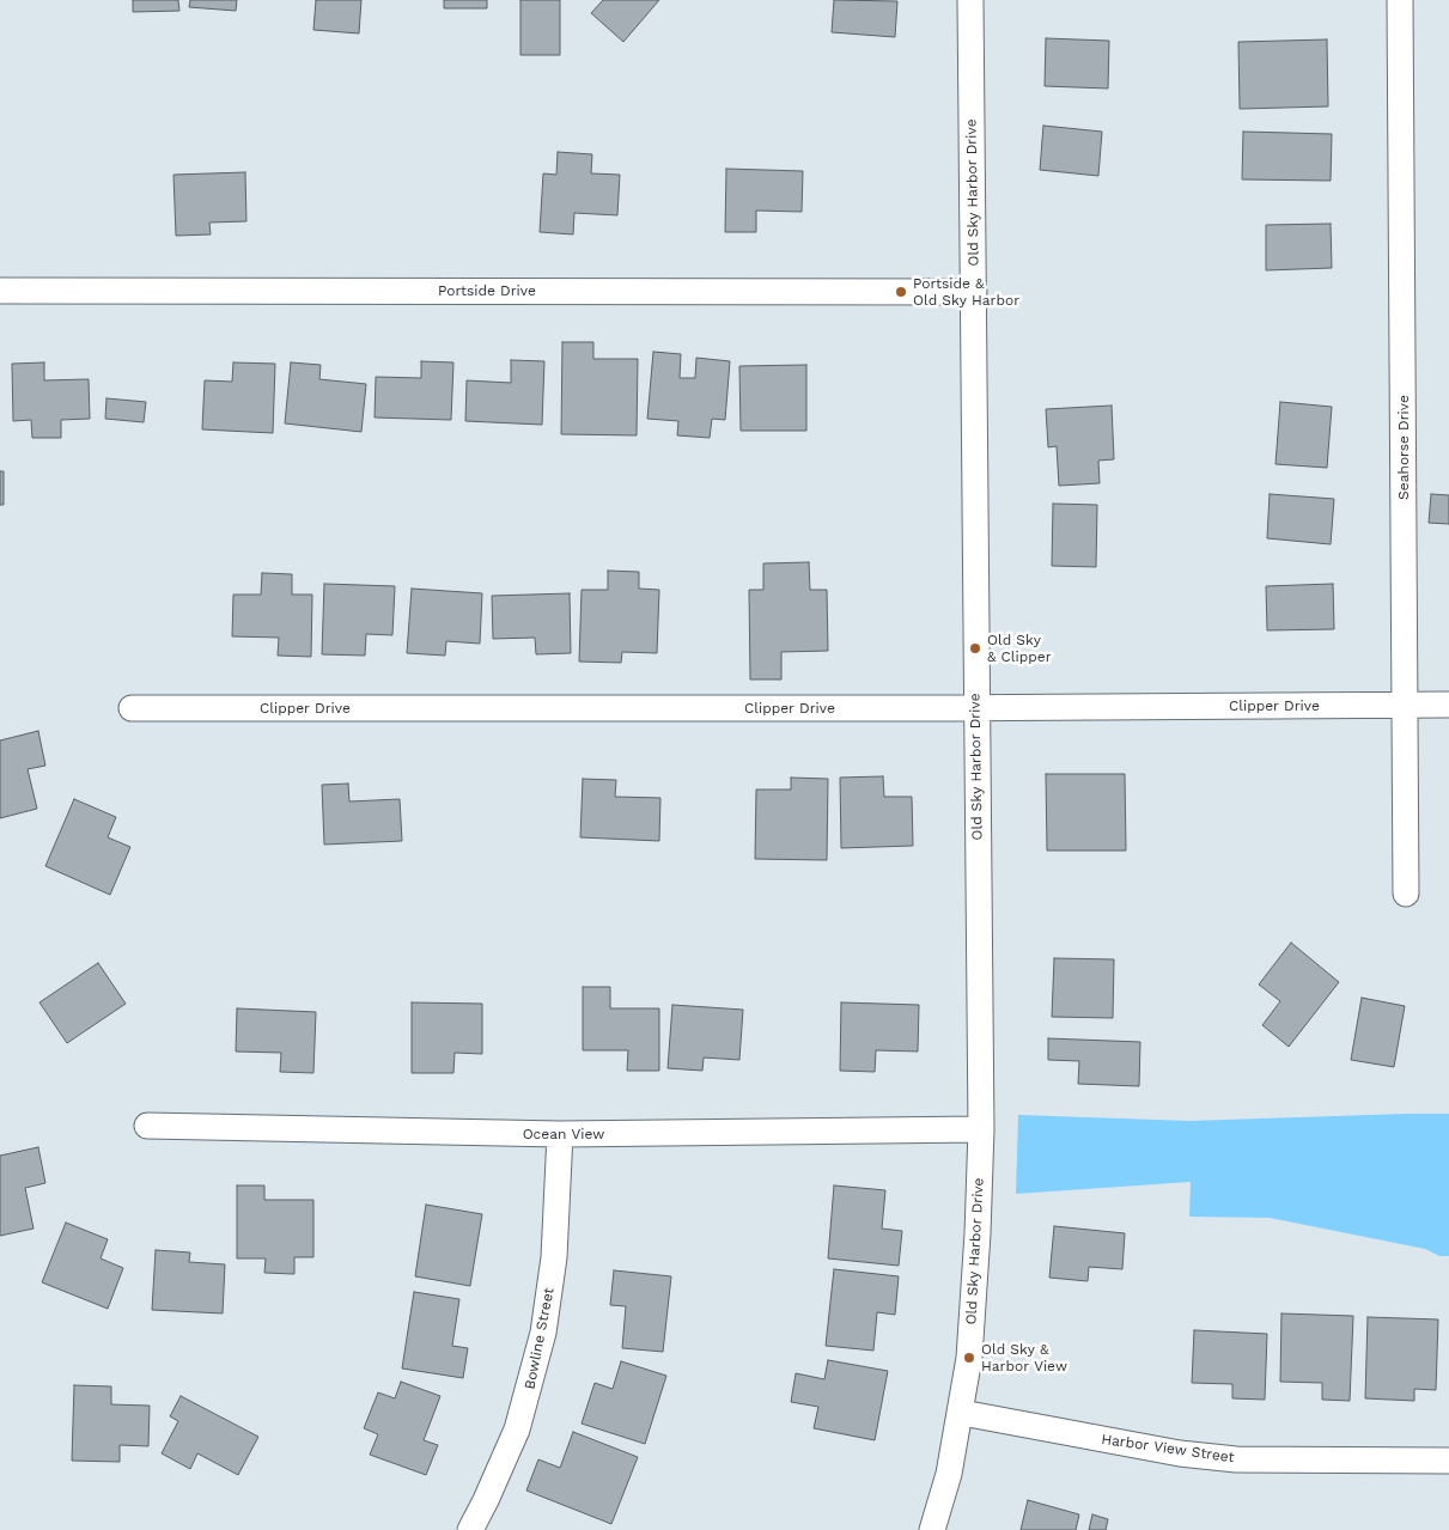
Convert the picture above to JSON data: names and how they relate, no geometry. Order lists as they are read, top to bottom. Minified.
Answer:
{"streets":{"street":["Old Sky Harbor Drive","Portside Drive","Seahorse Drive","Clipper Drive","Ocean View","Bowline Street","Harbor View Street"]},"crossings":[["Old Sky Harbor Drive","Portside Drive"],["Old Sky Harbor Drive","Clipper Drive"],["Old Sky Harbor Drive","Ocean View"],["Old Sky Harbor Drive","Harbor View Street"],["Seahorse Drive","Clipper Drive"],["Ocean View","Bowline Street"]],"places":["Portside & Old Sky Harbor","Old Sky & Clipper","Old Sky & Harbor View"]}
